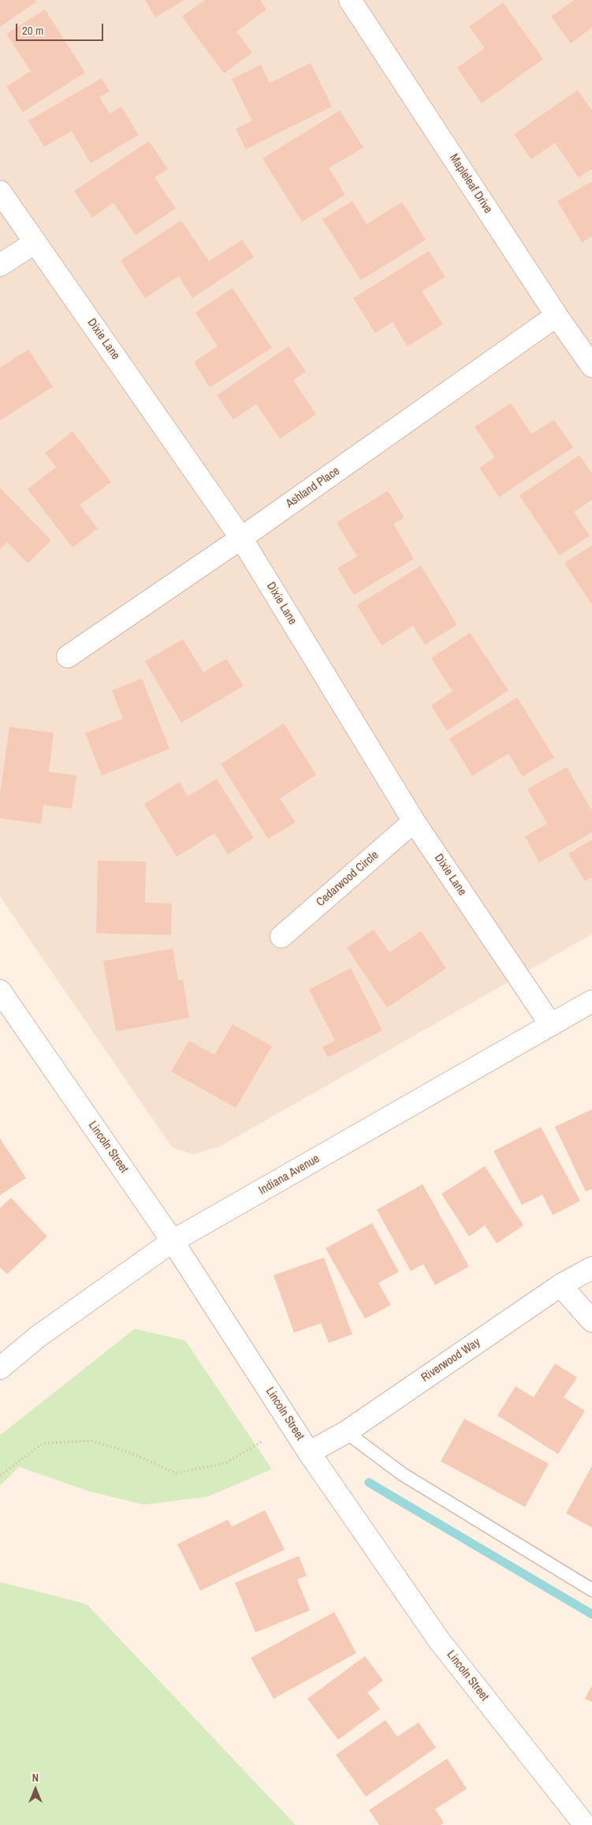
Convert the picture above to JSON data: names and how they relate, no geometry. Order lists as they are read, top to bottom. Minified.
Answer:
{"streets":{"street":["Mapleleaf Drive","Dixie Lane","Ashland Place","Cedarwood Circle","Lincoln Street","Indiana Avenue","Riverwood Way"]},"crossings":[["Mapleleaf Drive","Ashland Place"],["Dixie Lane","Ashland Place"],["Dixie Lane","Cedarwood Circle"],["Dixie Lane","Indiana Avenue"],["Lincoln Street","Indiana Avenue"],["Lincoln Street","Riverwood Way"]],"scale_bar":"20 m","north":"top"}
